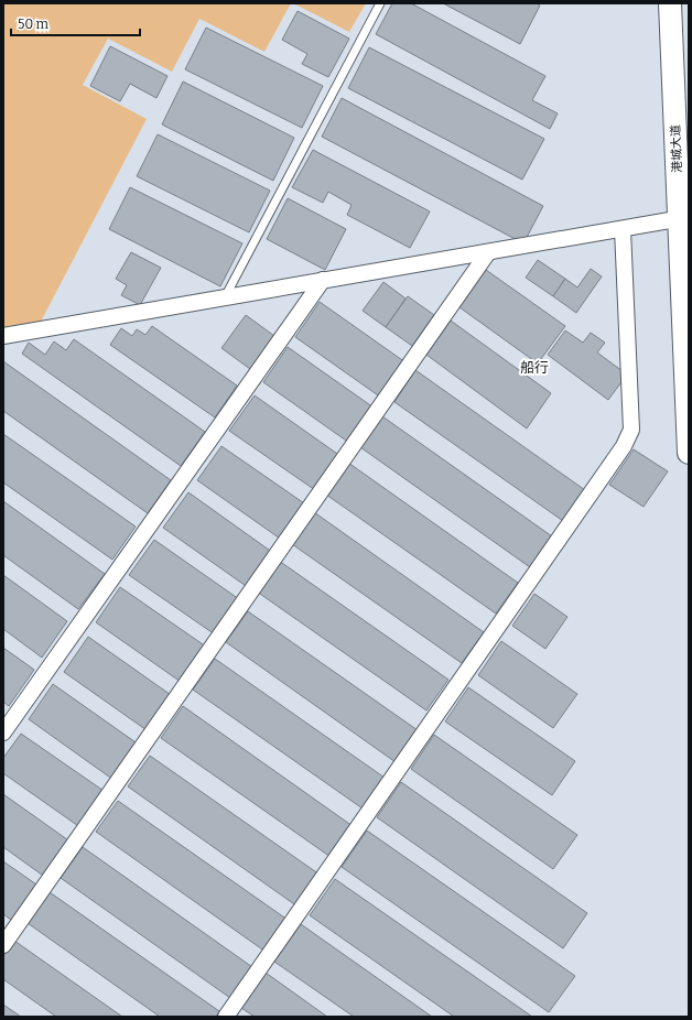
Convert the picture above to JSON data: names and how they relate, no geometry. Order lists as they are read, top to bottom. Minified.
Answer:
{"streets":{"main road":["港城大道"]},"districts":["船行"],"scale_bar":"50 m"}
